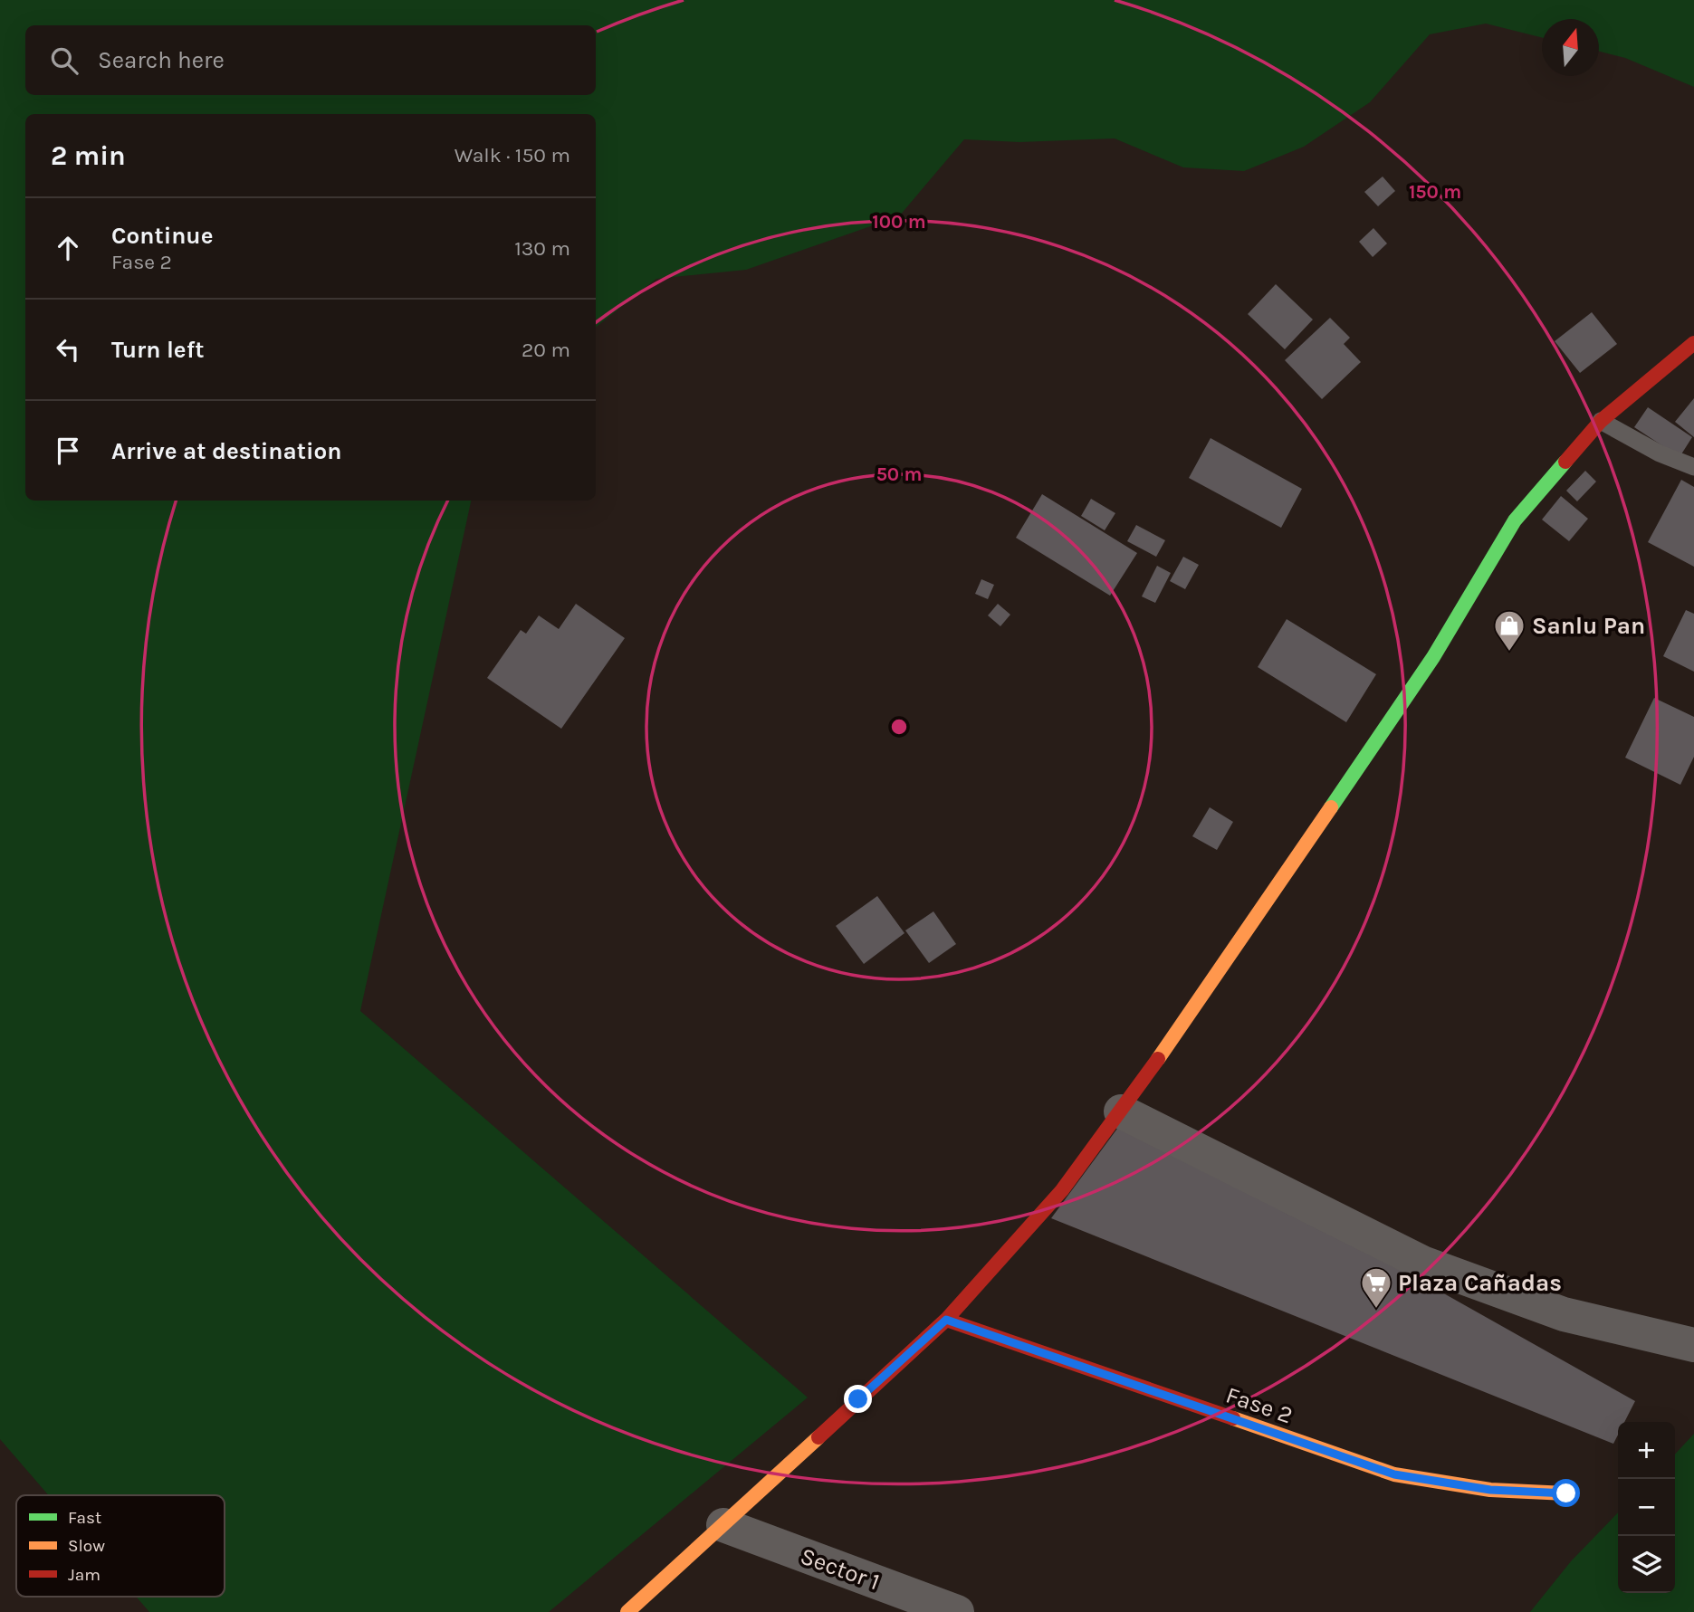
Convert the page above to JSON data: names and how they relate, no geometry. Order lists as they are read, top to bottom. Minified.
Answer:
{"streets":{"street":["Fase 2","Sector 1"]},"places":{"shop":["Sanlu Pan"],"supermarket":["Plaza Cañadas"]},"legend":["Fast","Slow","Jam"],"north":"top","page":{"search":"Search here","heading":["2 min","Walk · 150 m"],"list":[["Continue","Fase 2","130 m"],["Turn left","20 m"],"Arrive at destination"],"map_buttons":["+","−"]},"rings":["150 m","100 m","50 m"]}
